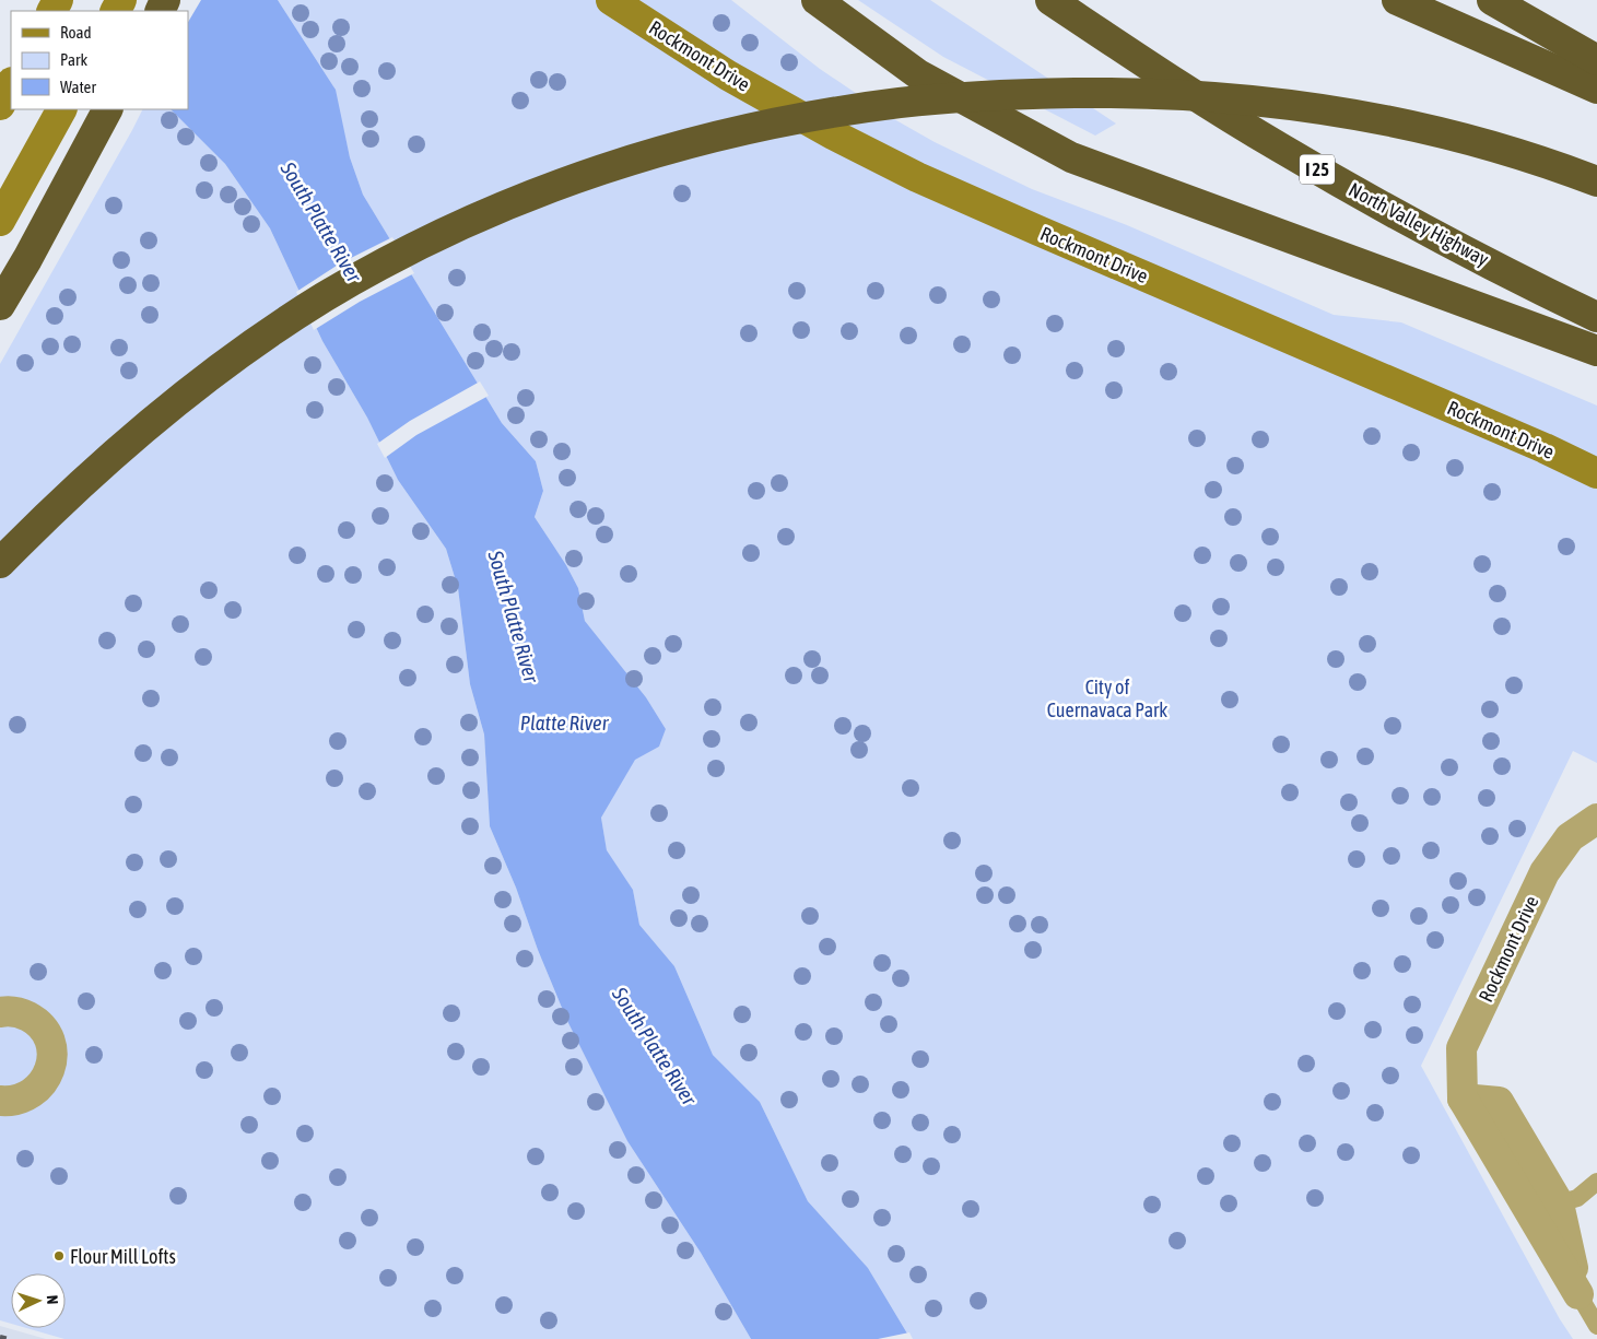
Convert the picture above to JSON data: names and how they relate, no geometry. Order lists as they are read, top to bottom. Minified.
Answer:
{"streets":{"highway":["I 25","North Valley Highway"],"street":["Rockmont Drive"]},"water":["South Platte River","Platte River"],"parks":["City of Cuernavaca Park"],"places":["Flour Mill Lofts"],"legend":["Road","Park","Water"],"north":"right"}
